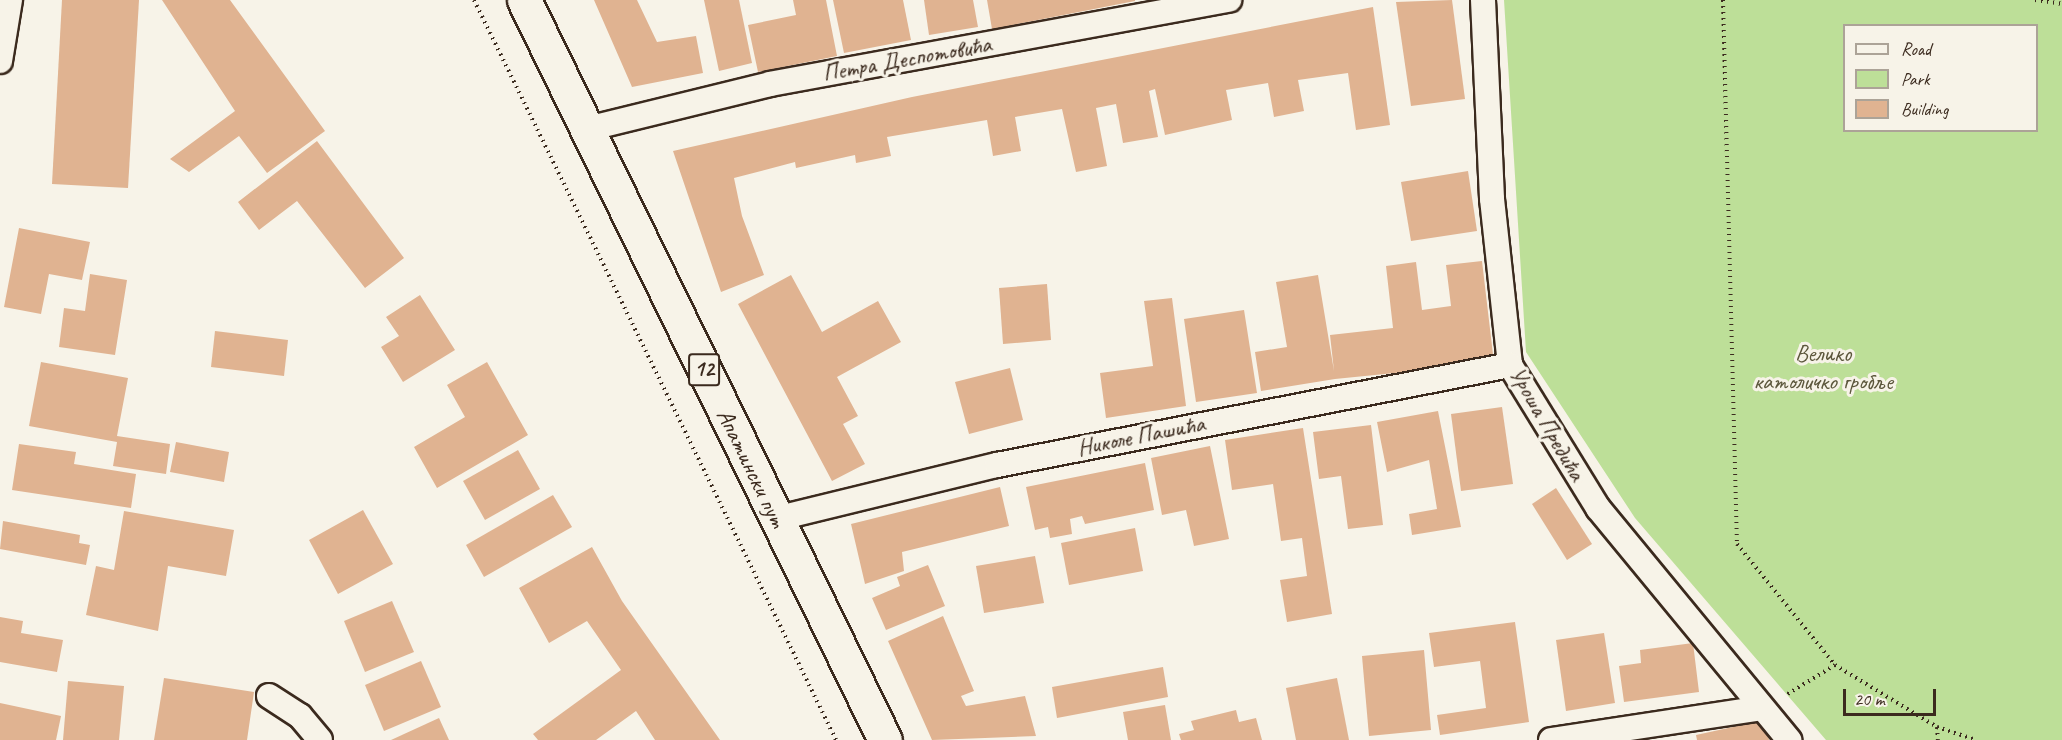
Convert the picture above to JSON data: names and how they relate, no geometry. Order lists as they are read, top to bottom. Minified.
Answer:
{"streets":{"main road":["12","Апатински пут"],"street":["Петра Деспотовића","Уроша Предића","Николе Пашића"]},"crossings":[["Петра Деспотовића","Апатински пут"],["Уроша Предића","Николе Пашића"],["Николе Пашића","Апатински пут"]],"parks":["Велико католичко гробље"],"legend":["Road","Park","Building"],"scale_bar":"20 m"}
